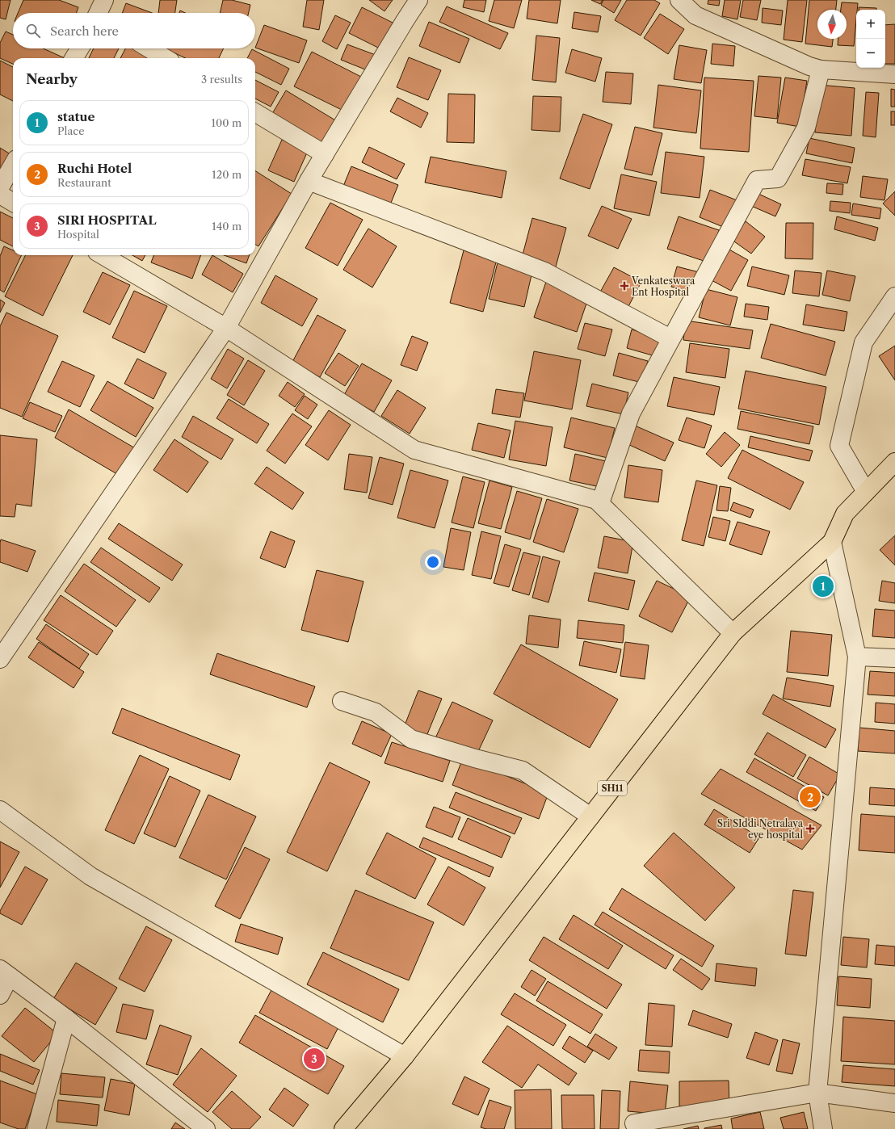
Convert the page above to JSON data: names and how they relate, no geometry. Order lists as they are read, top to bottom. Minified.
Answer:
{"streets":{"main road":["SH11"]},"places":{"health":["Venkateswara Ent Hospital","Sri SIddi Netralaya eye hospital"]},"north":"bottom","page":{"map_buttons":["+","−"],"search":"Search here","heading":["Nearby","3 results"],"list":[{"mark":"1","name":"statue","note":"Place","value":"100 m"},{"mark":"2","name":"Ruchi Hotel","note":"Restaurant","value":"120 m"},{"mark":"3","name":"SIRI HOSPITAL","note":"Hospital","value":"140 m"}],"pins":["1","2","3"]}}
